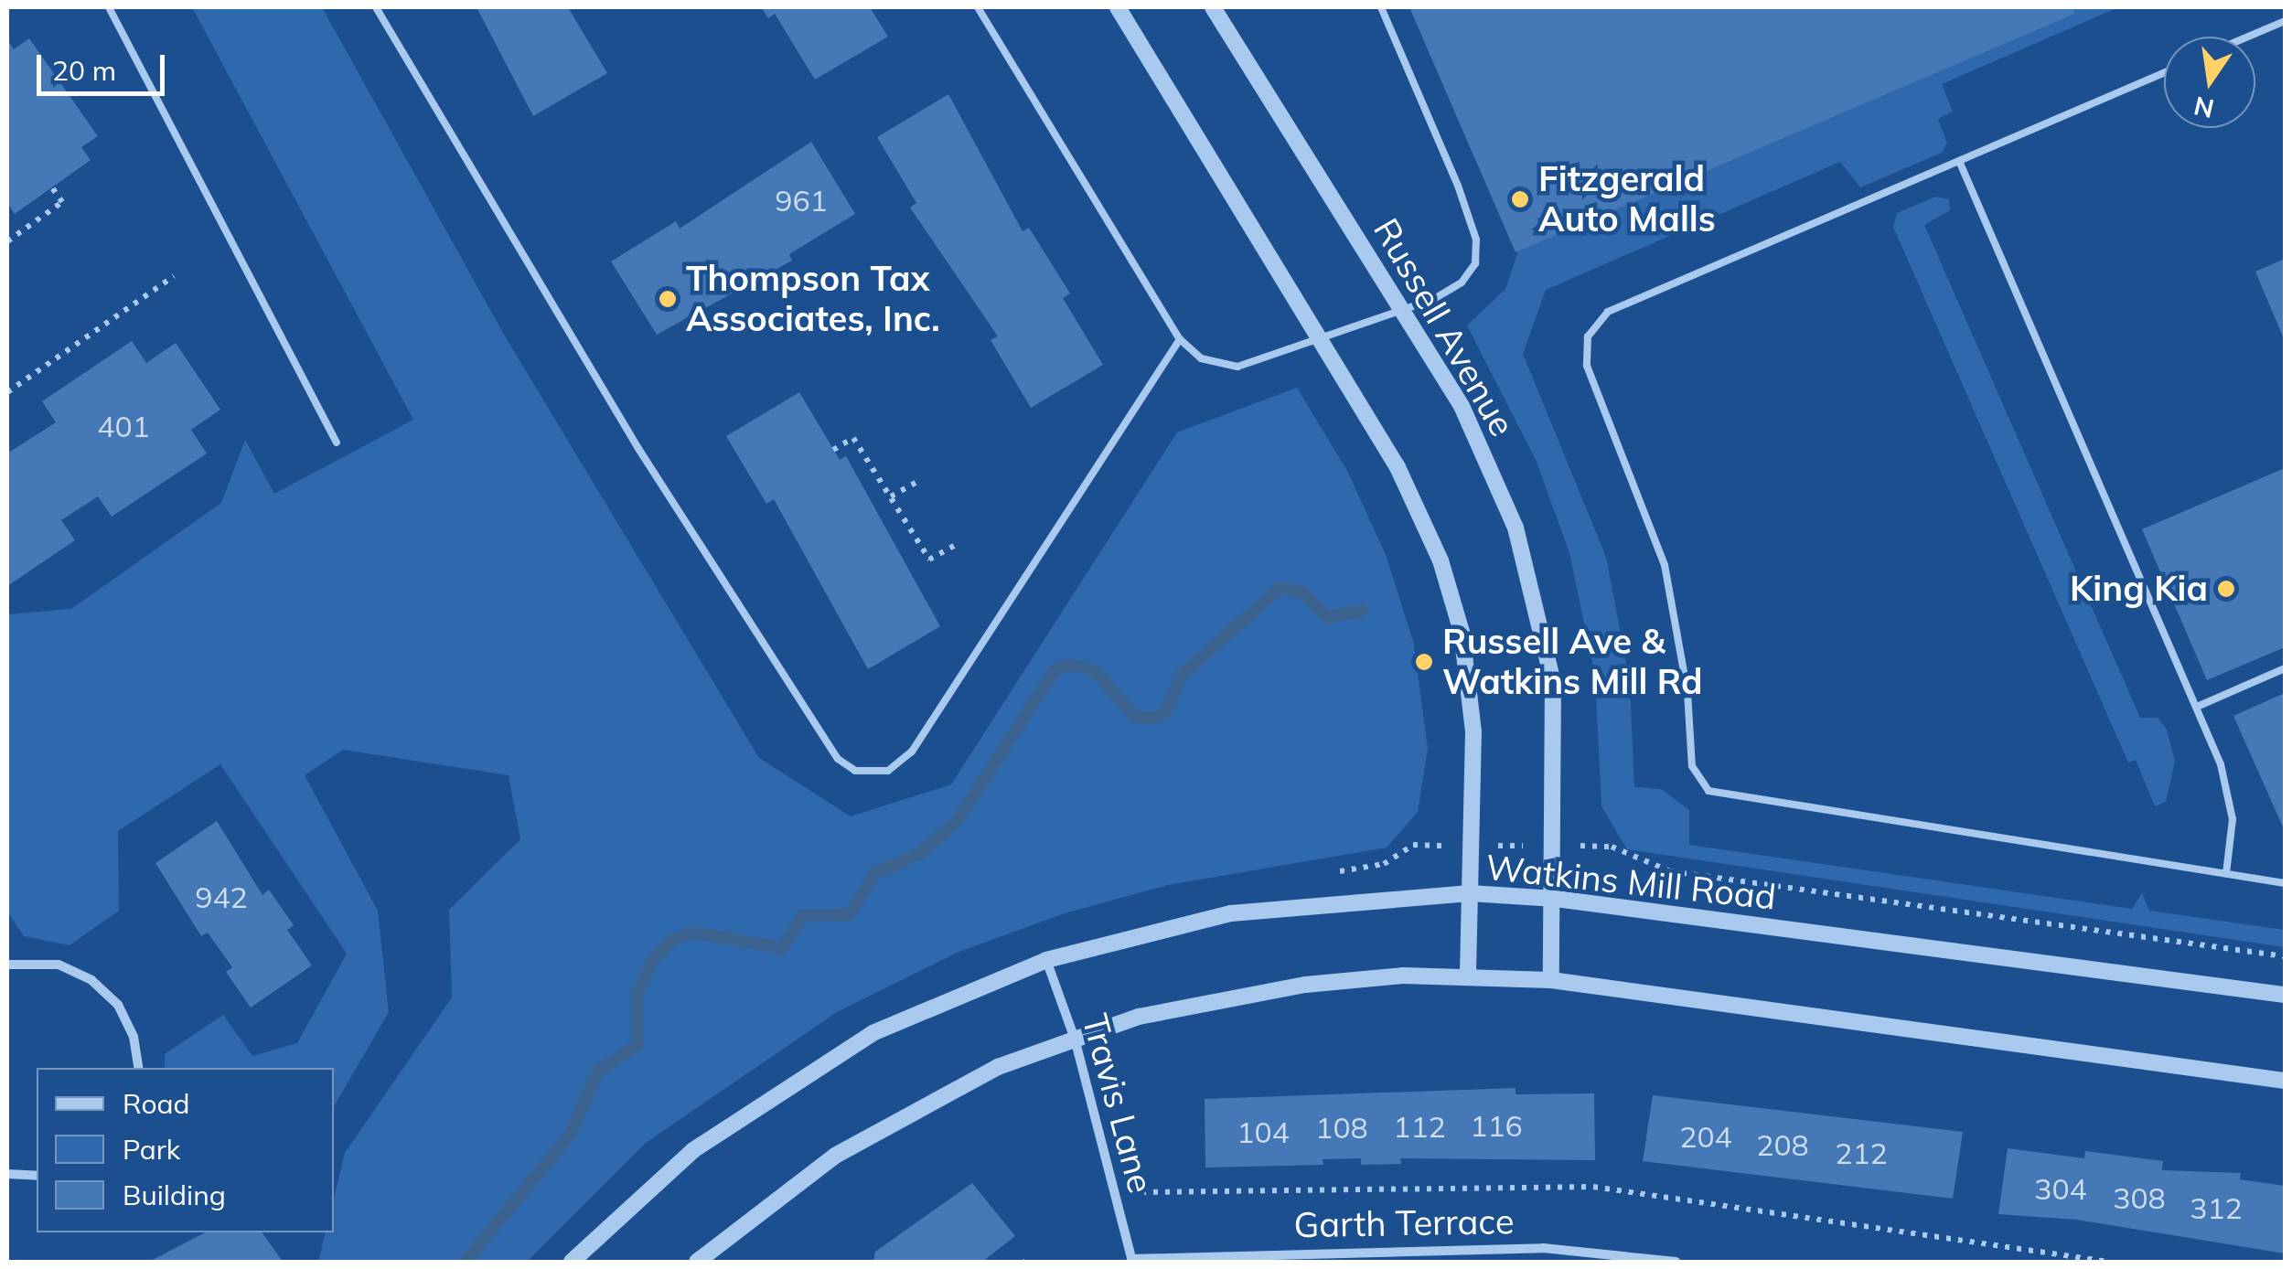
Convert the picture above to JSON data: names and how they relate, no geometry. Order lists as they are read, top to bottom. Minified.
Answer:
{"streets":{"street":["Russell Avenue","Watkins Mill Road","Travis Lane","Garth Terrace"]},"crossings":[["Russell Avenue","Watkins Mill Road"],["Watkins Mill Road","Travis Lane"],["Travis Lane","Garth Terrace"]],"places":["Fitzgerald Auto Malls","Thompson Tax Associates, Inc.","King Kia","Russell Ave & Watkins Mill Rd"],"house_numbers":["961","401","942","116","112","108","104","204","208","212","304","308","312"],"legend":["Road","Park","Building"],"scale_bar":"20 m","north":"bottom"}
